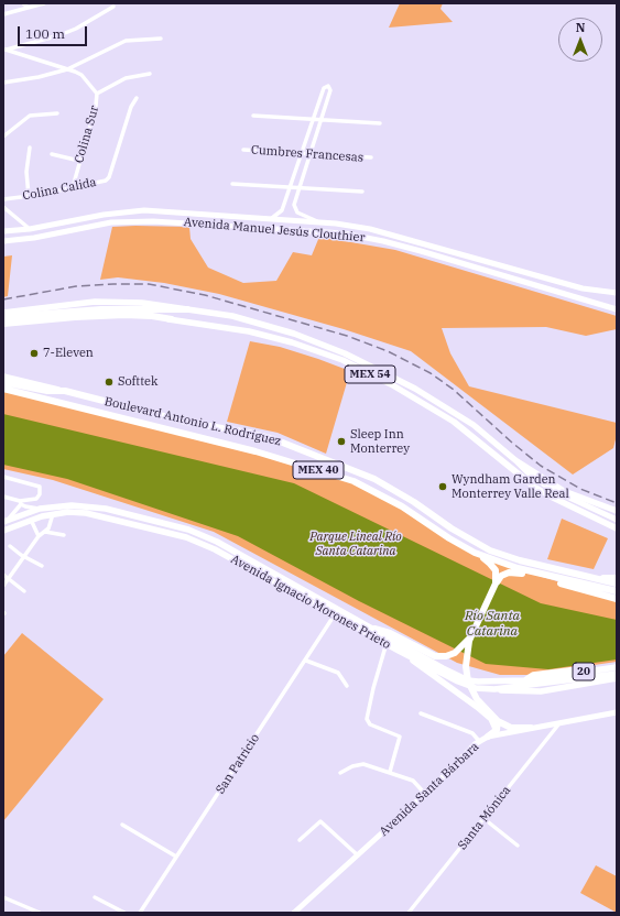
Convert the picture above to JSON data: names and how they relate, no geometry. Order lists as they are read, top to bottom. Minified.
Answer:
{"streets":{"highway":["Boulevard Antonio L. Rodríguez","MEX 40"],"main road":["MEX 54","Avenida Ignacio Morones Prieto","20"],"street":["Colina Sur","Cumbres Francesas","Colina Calida","Avenida Manuel Jesús Clouthier","San Patricio","Avenida Santa Bárbara","Santa Mónica"]},"crossings":[["Colina Sur","Colina Calida"],["Avenida Ignacio Morones Prieto","20"],["Avenida Ignacio Morones Prieto","San Patricio"],["Avenida Santa Bárbara","Santa Mónica"]],"water":["Río Santa Catarina"],"parks":["Parque Lineal Río Santa Catarina"],"places":["7-Eleven","Softtek","Sleep Inn Monterrey","Wyndham Garden Monterrey Valle Real"],"scale_bar":"100 m","north":"top"}
